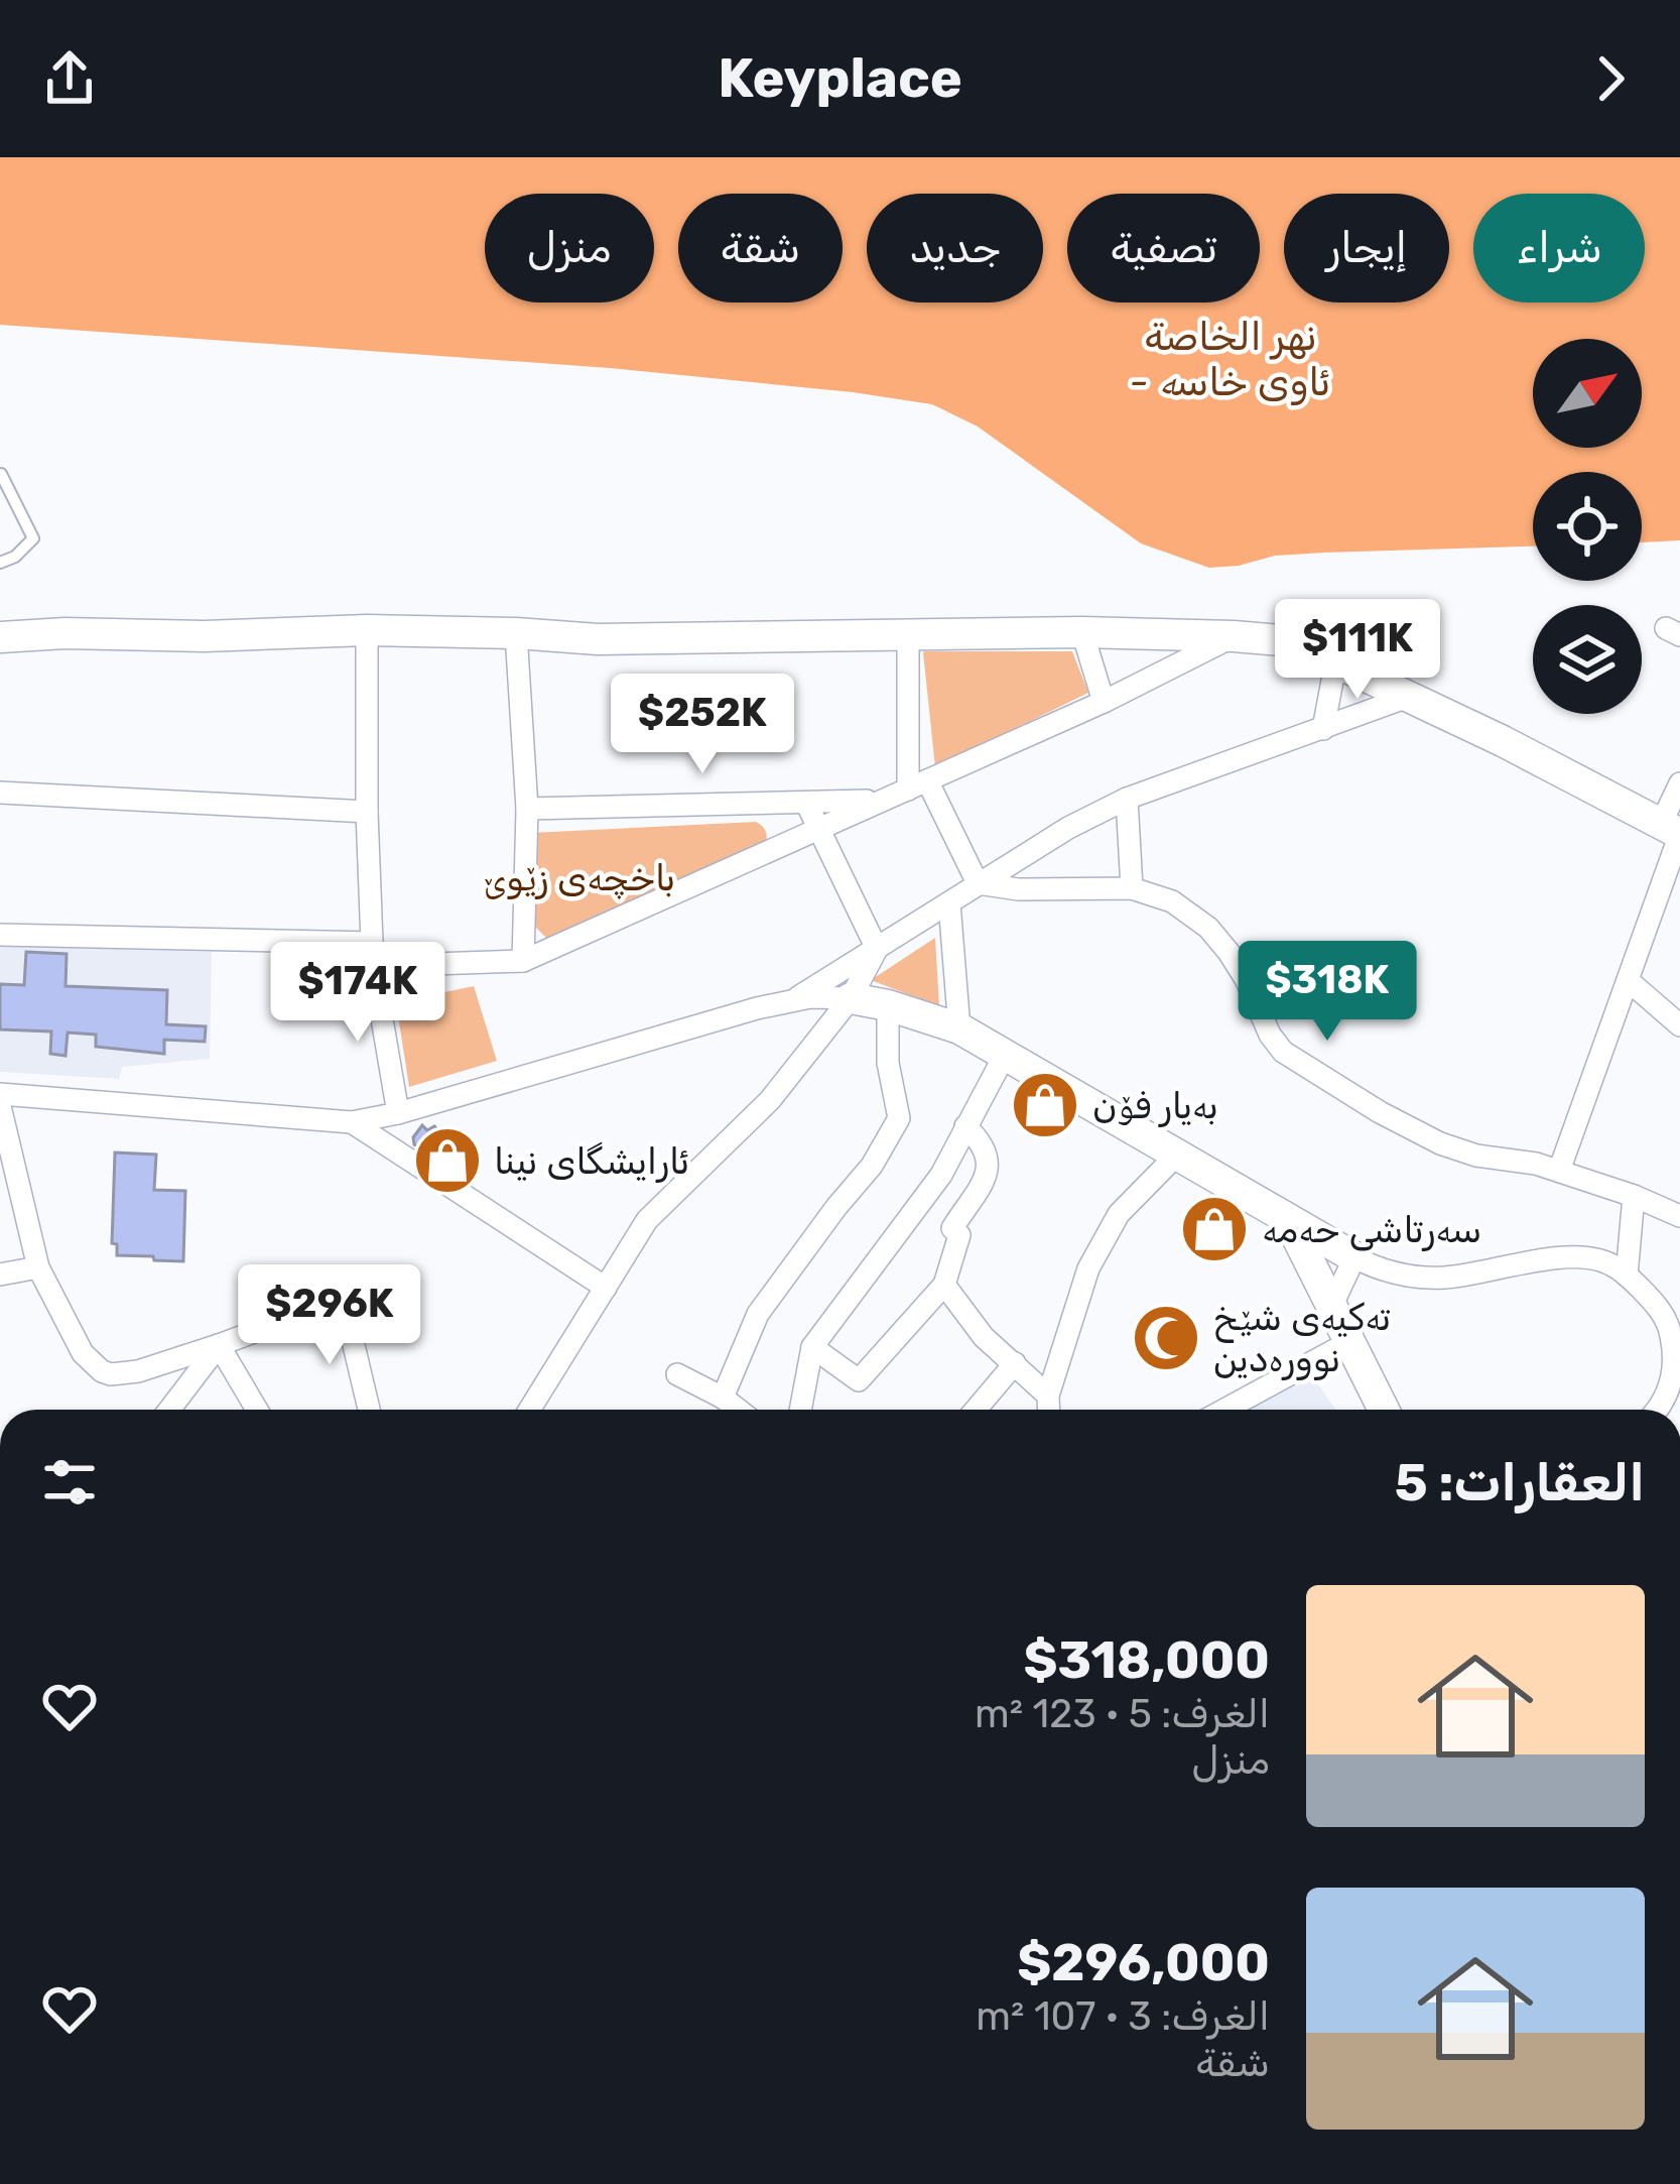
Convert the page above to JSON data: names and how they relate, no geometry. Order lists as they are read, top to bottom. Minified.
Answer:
{"water":["نهر الخاصة - ئاوی خاسە"],"parks":["باخچەی زێوێ"],"places":{"shop":["بەیار فۆن","ئارایشگای نینا","سەرتاشی حەمە"],"mosque":["تەکیەی شێخ نوورەدین"]},"north":"top right","page":{"header":"Keyplace","chip":["شراء","إيجار","تصفية","جديد","شقة","منزل"],"price":["$111K","$252K","$318K","$174K","$296K"],"heading":"العقارات: 5","list":[{"name":"$318,000","note":"الغرف: 5 · 123 m² · منزل"},{"name":"$296,000","note":"الغرف: 3 · 107 m² · شقة"}]}}
